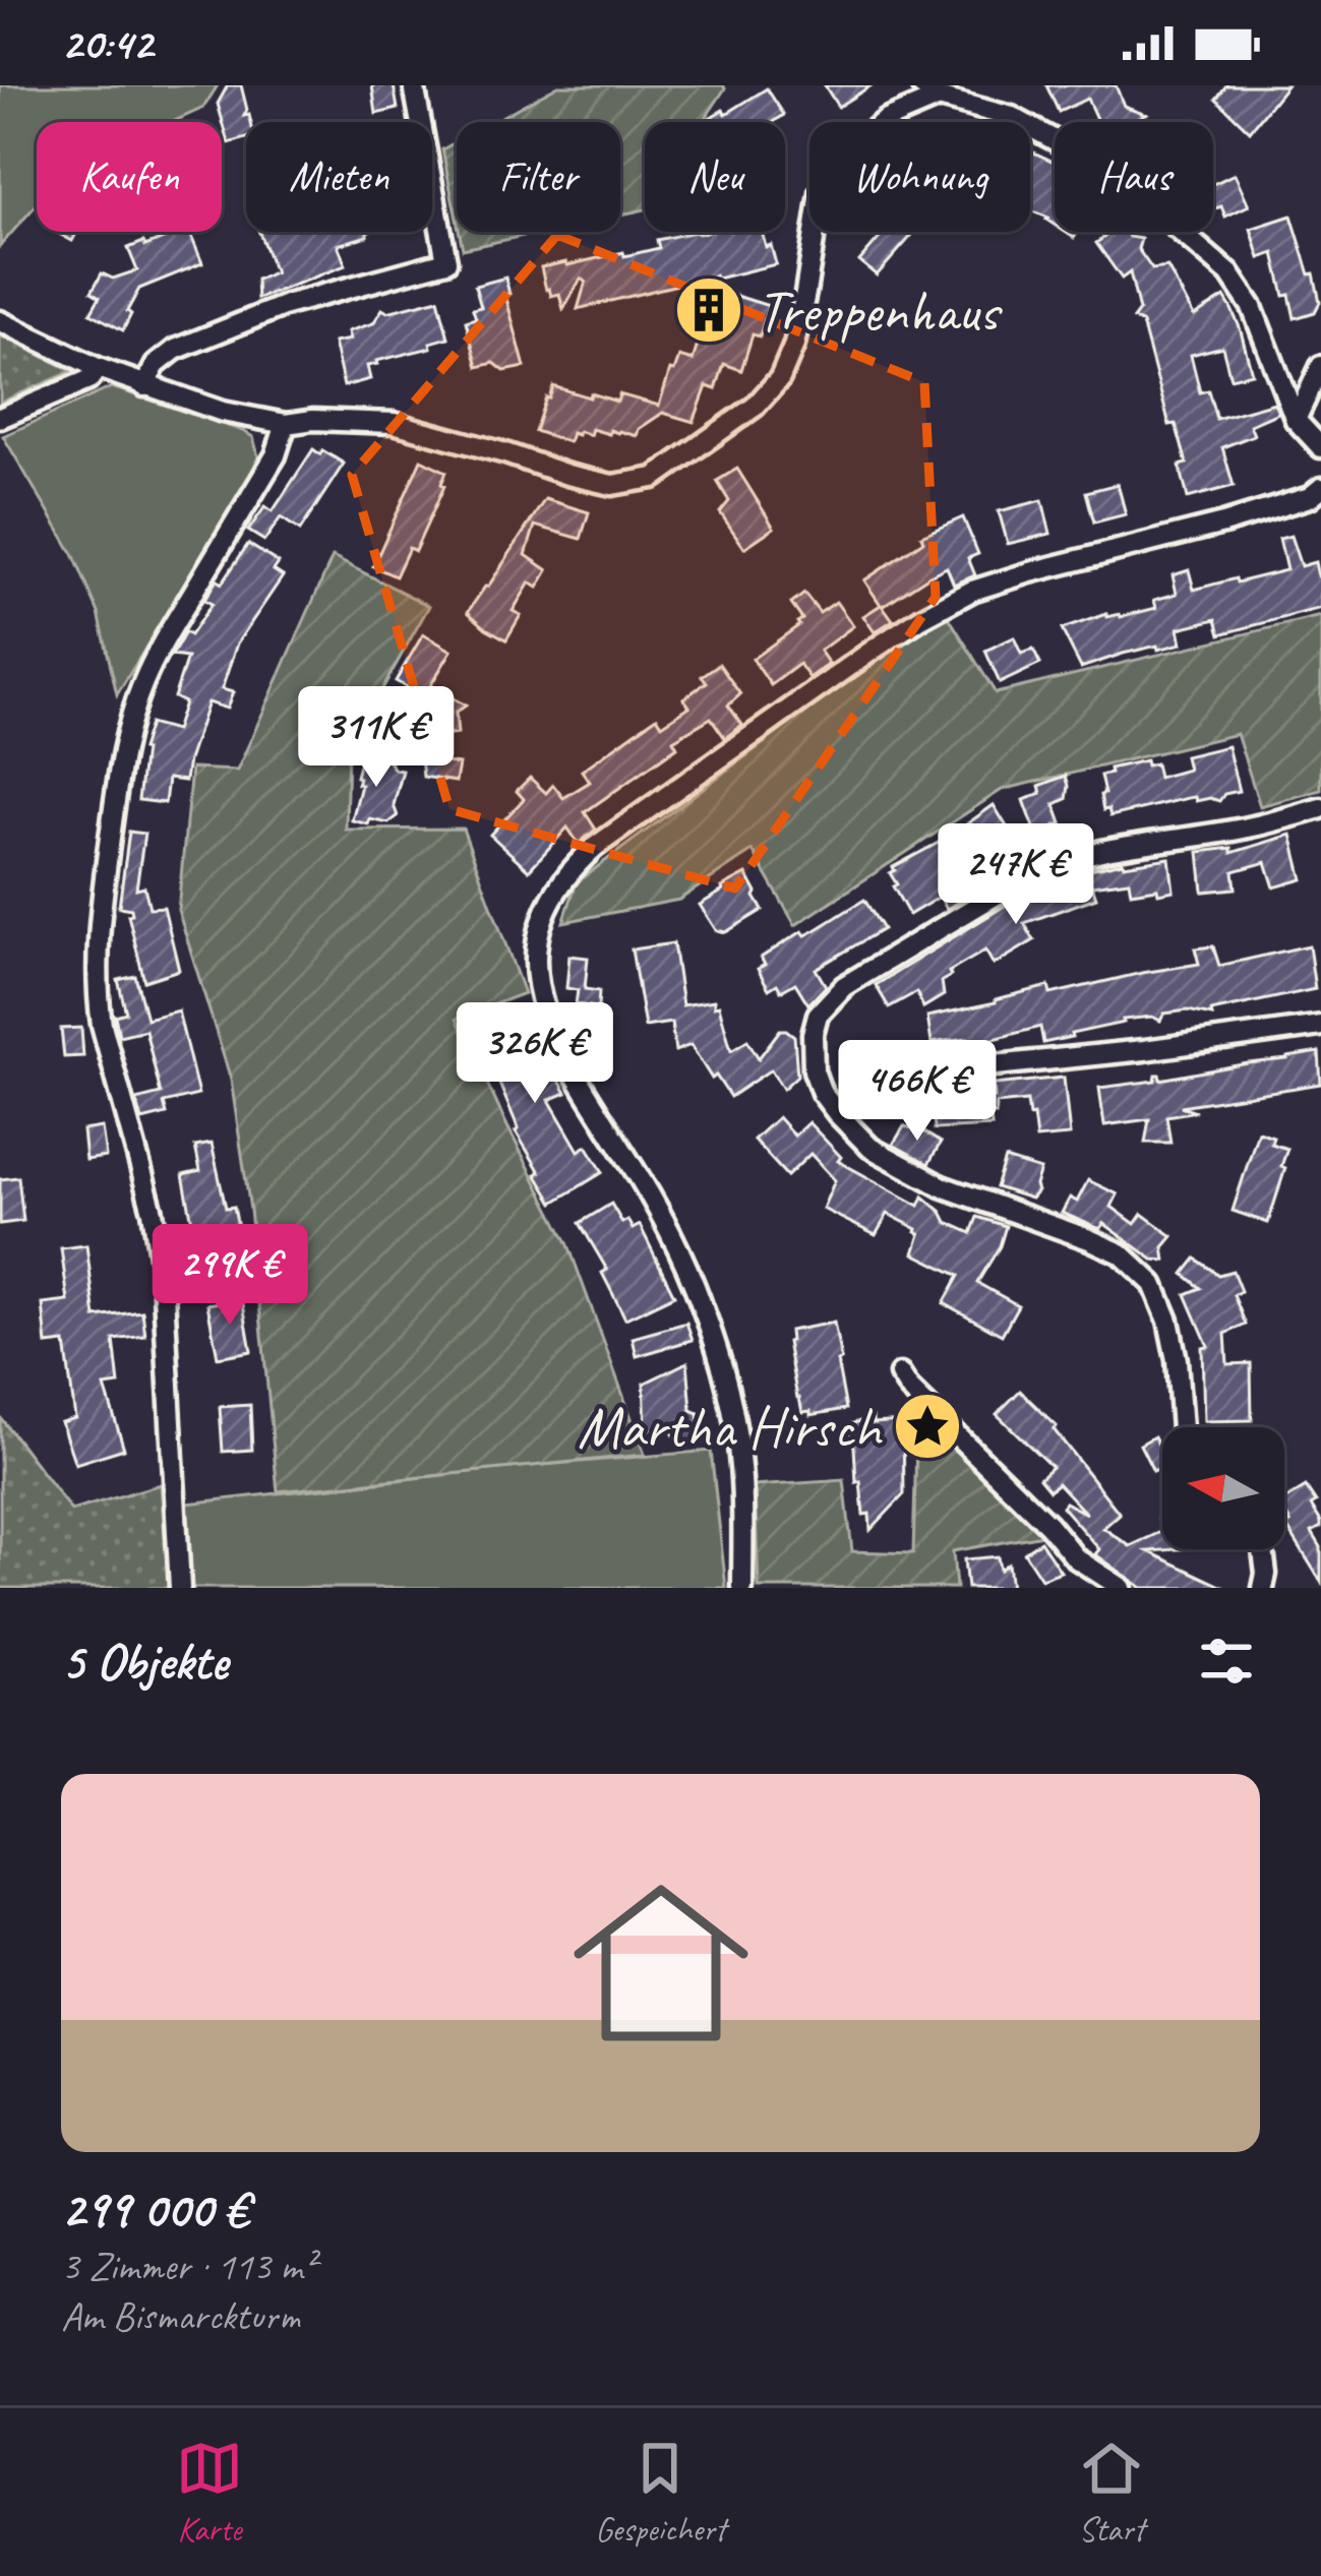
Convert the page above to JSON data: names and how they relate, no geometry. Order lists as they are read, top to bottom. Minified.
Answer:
{"places":{"building":["Treppenhaus"],"place":["Martha Hirsch"]},"north":"left","page":{"status":"20:42","chip":["Kaufen","Mieten","Filter","Neu","Wohnung","Haus"],"price":["311K €","247K €","326K €","466K €","299K €"],"heading":"5 Objekte","list":[{"name":"299 000 €","note":"3 Zimmer · 113 m² · Am Bismarckturm"}],"tabs":["Karte","Gespeichert","Start"]}}
